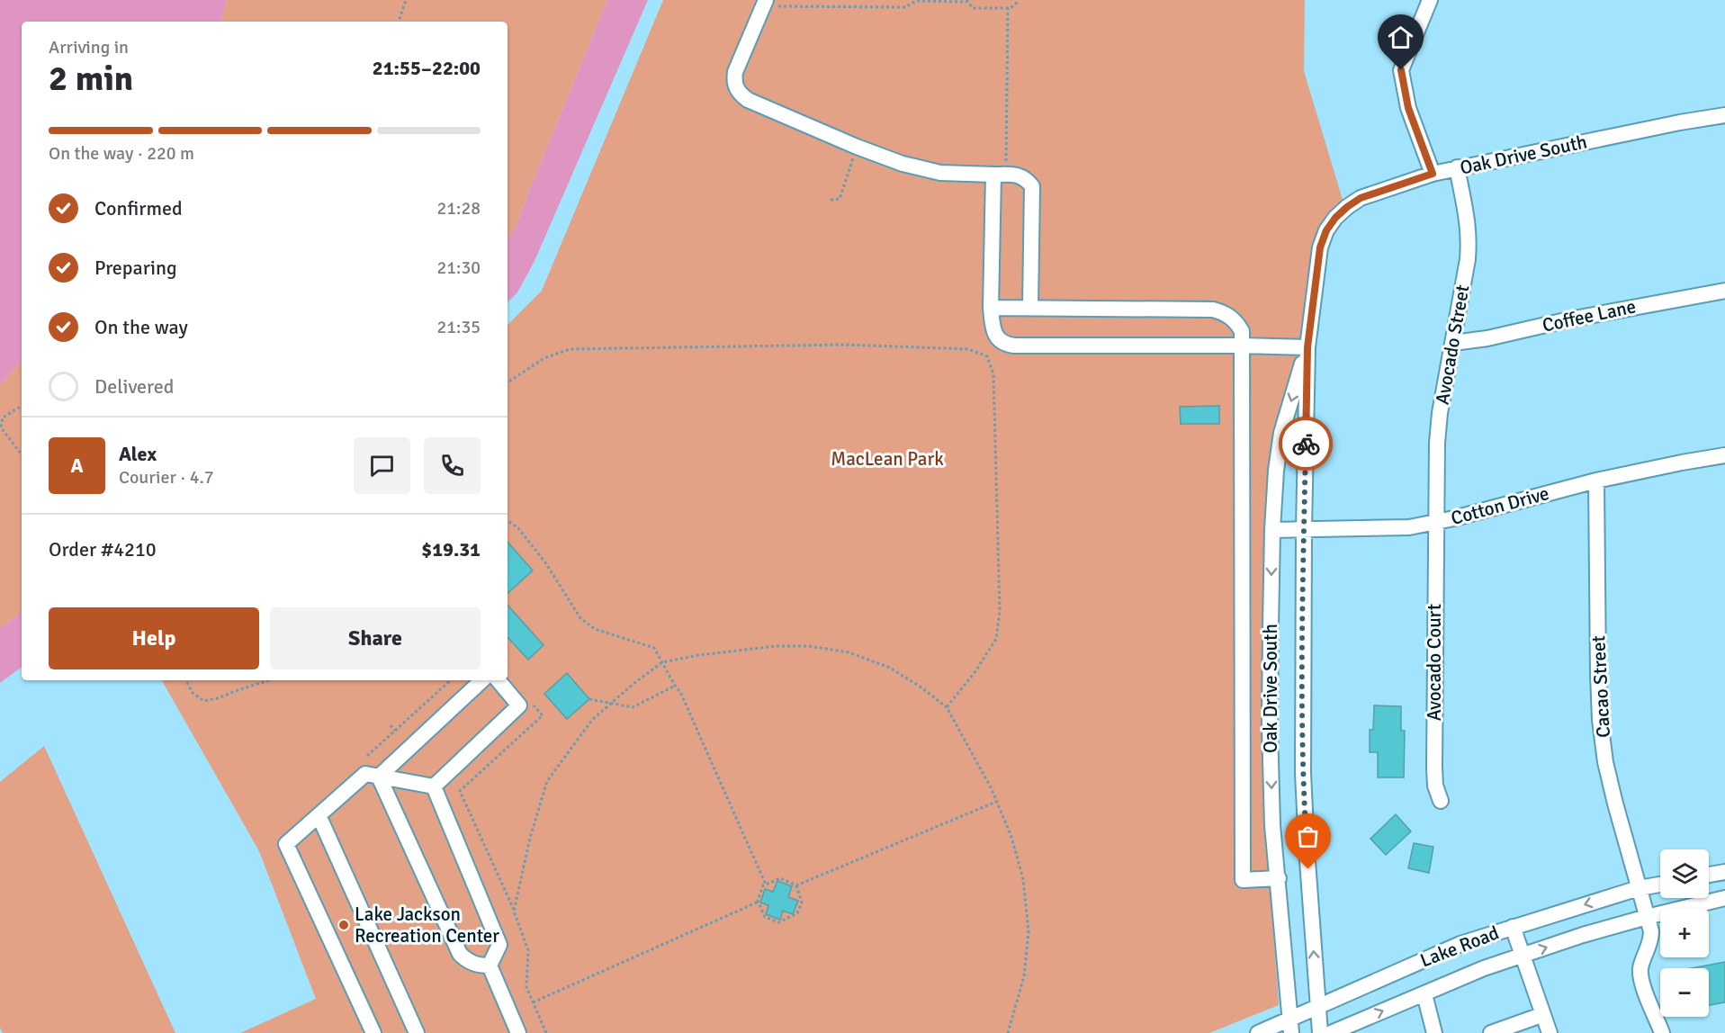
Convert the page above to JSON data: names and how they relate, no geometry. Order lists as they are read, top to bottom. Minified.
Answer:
{"streets":{"street":["Oak Drive South","Coffee Lane","Avocado Street","Cotton Drive","Avocado Court","Cacao Street","Lake Road"]},"crossings":[["Oak Drive South","Avocado Street"],["Oak Drive South","Cotton Drive"],["Oak Drive South","Lake Road"],["Coffee Lane","Avocado Street"],["Avocado Street","Cotton Drive"],["Avocado Street","Avocado Court"],["Cotton Drive","Avocado Court"],["Cotton Drive","Cacao Street"],["Cacao Street","Lake Road"]],"parks":["MacLean Park"],"places":["Lake Jackson Recreation Center"],"page":{"heading":["2 min","Arriving in","21:55–22:00"],"panel":["Alex","Courier · 4.7","Order #4210","$19.31"],"bar":"On the way · 220 m","list":[["Confirmed","21:28"],["Preparing","21:30"],["On the way","21:35"],"Delivered"],"round":"A","buttons":["Help","Share"],"map_buttons":["+","−"]}}
